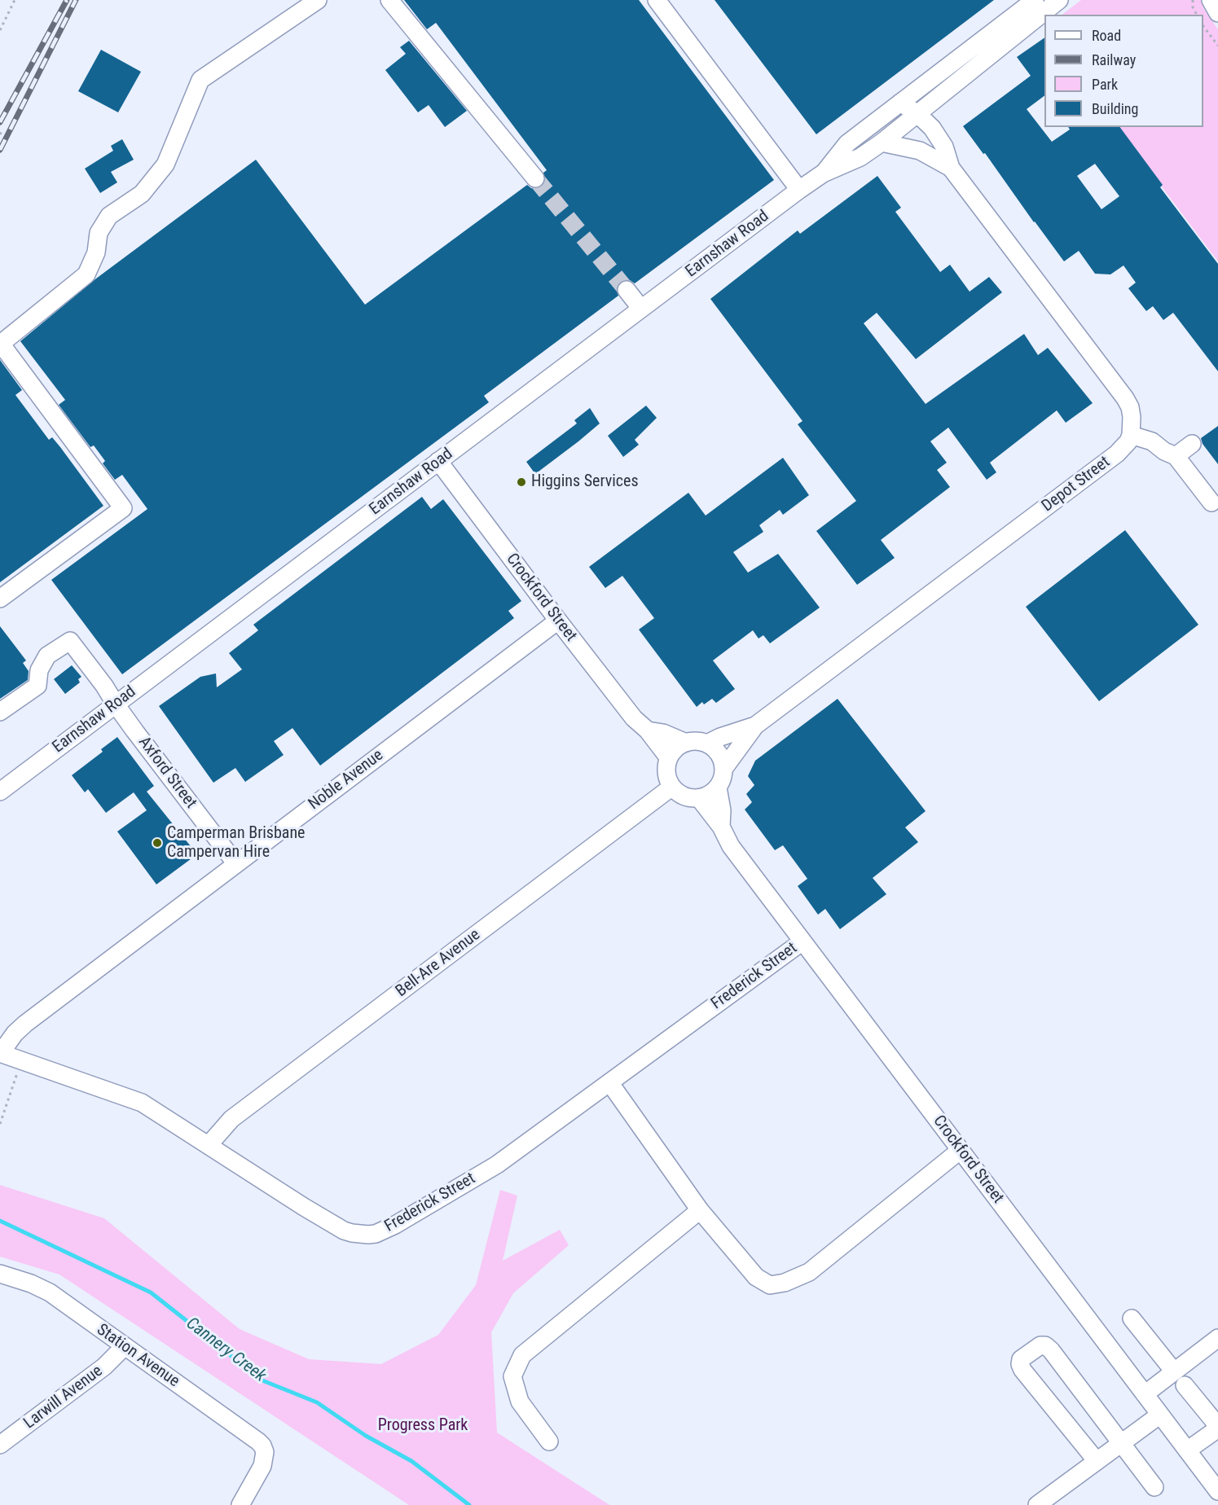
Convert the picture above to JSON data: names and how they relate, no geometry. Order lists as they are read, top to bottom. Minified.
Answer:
{"streets":{"street":["Earnshaw Road","Depot Street","Crockford Street","Axford Street","Noble Avenue","Bell-Are Avenue","Frederick Street","Station Avenue","Larwill Avenue"]},"crossings":[["Earnshaw Road","Crockford Street"],["Earnshaw Road","Axford Street"],["Depot Street","Crockford Street"],["Depot Street","Bell-Are Avenue"],["Crockford Street","Noble Avenue"],["Crockford Street","Bell-Are Avenue"],["Crockford Street","Frederick Street"],["Axford Street","Noble Avenue"],["Noble Avenue","Frederick Street"],["Bell-Are Avenue","Frederick Street"],["Station Avenue","Larwill Avenue"]],"water":["Cannery Creek"],"parks":["Progress Park"],"places":["Higgins Services","Camperman Brisbane Campervan Hire"],"legend":["Road","Railway","Park","Building"]}
